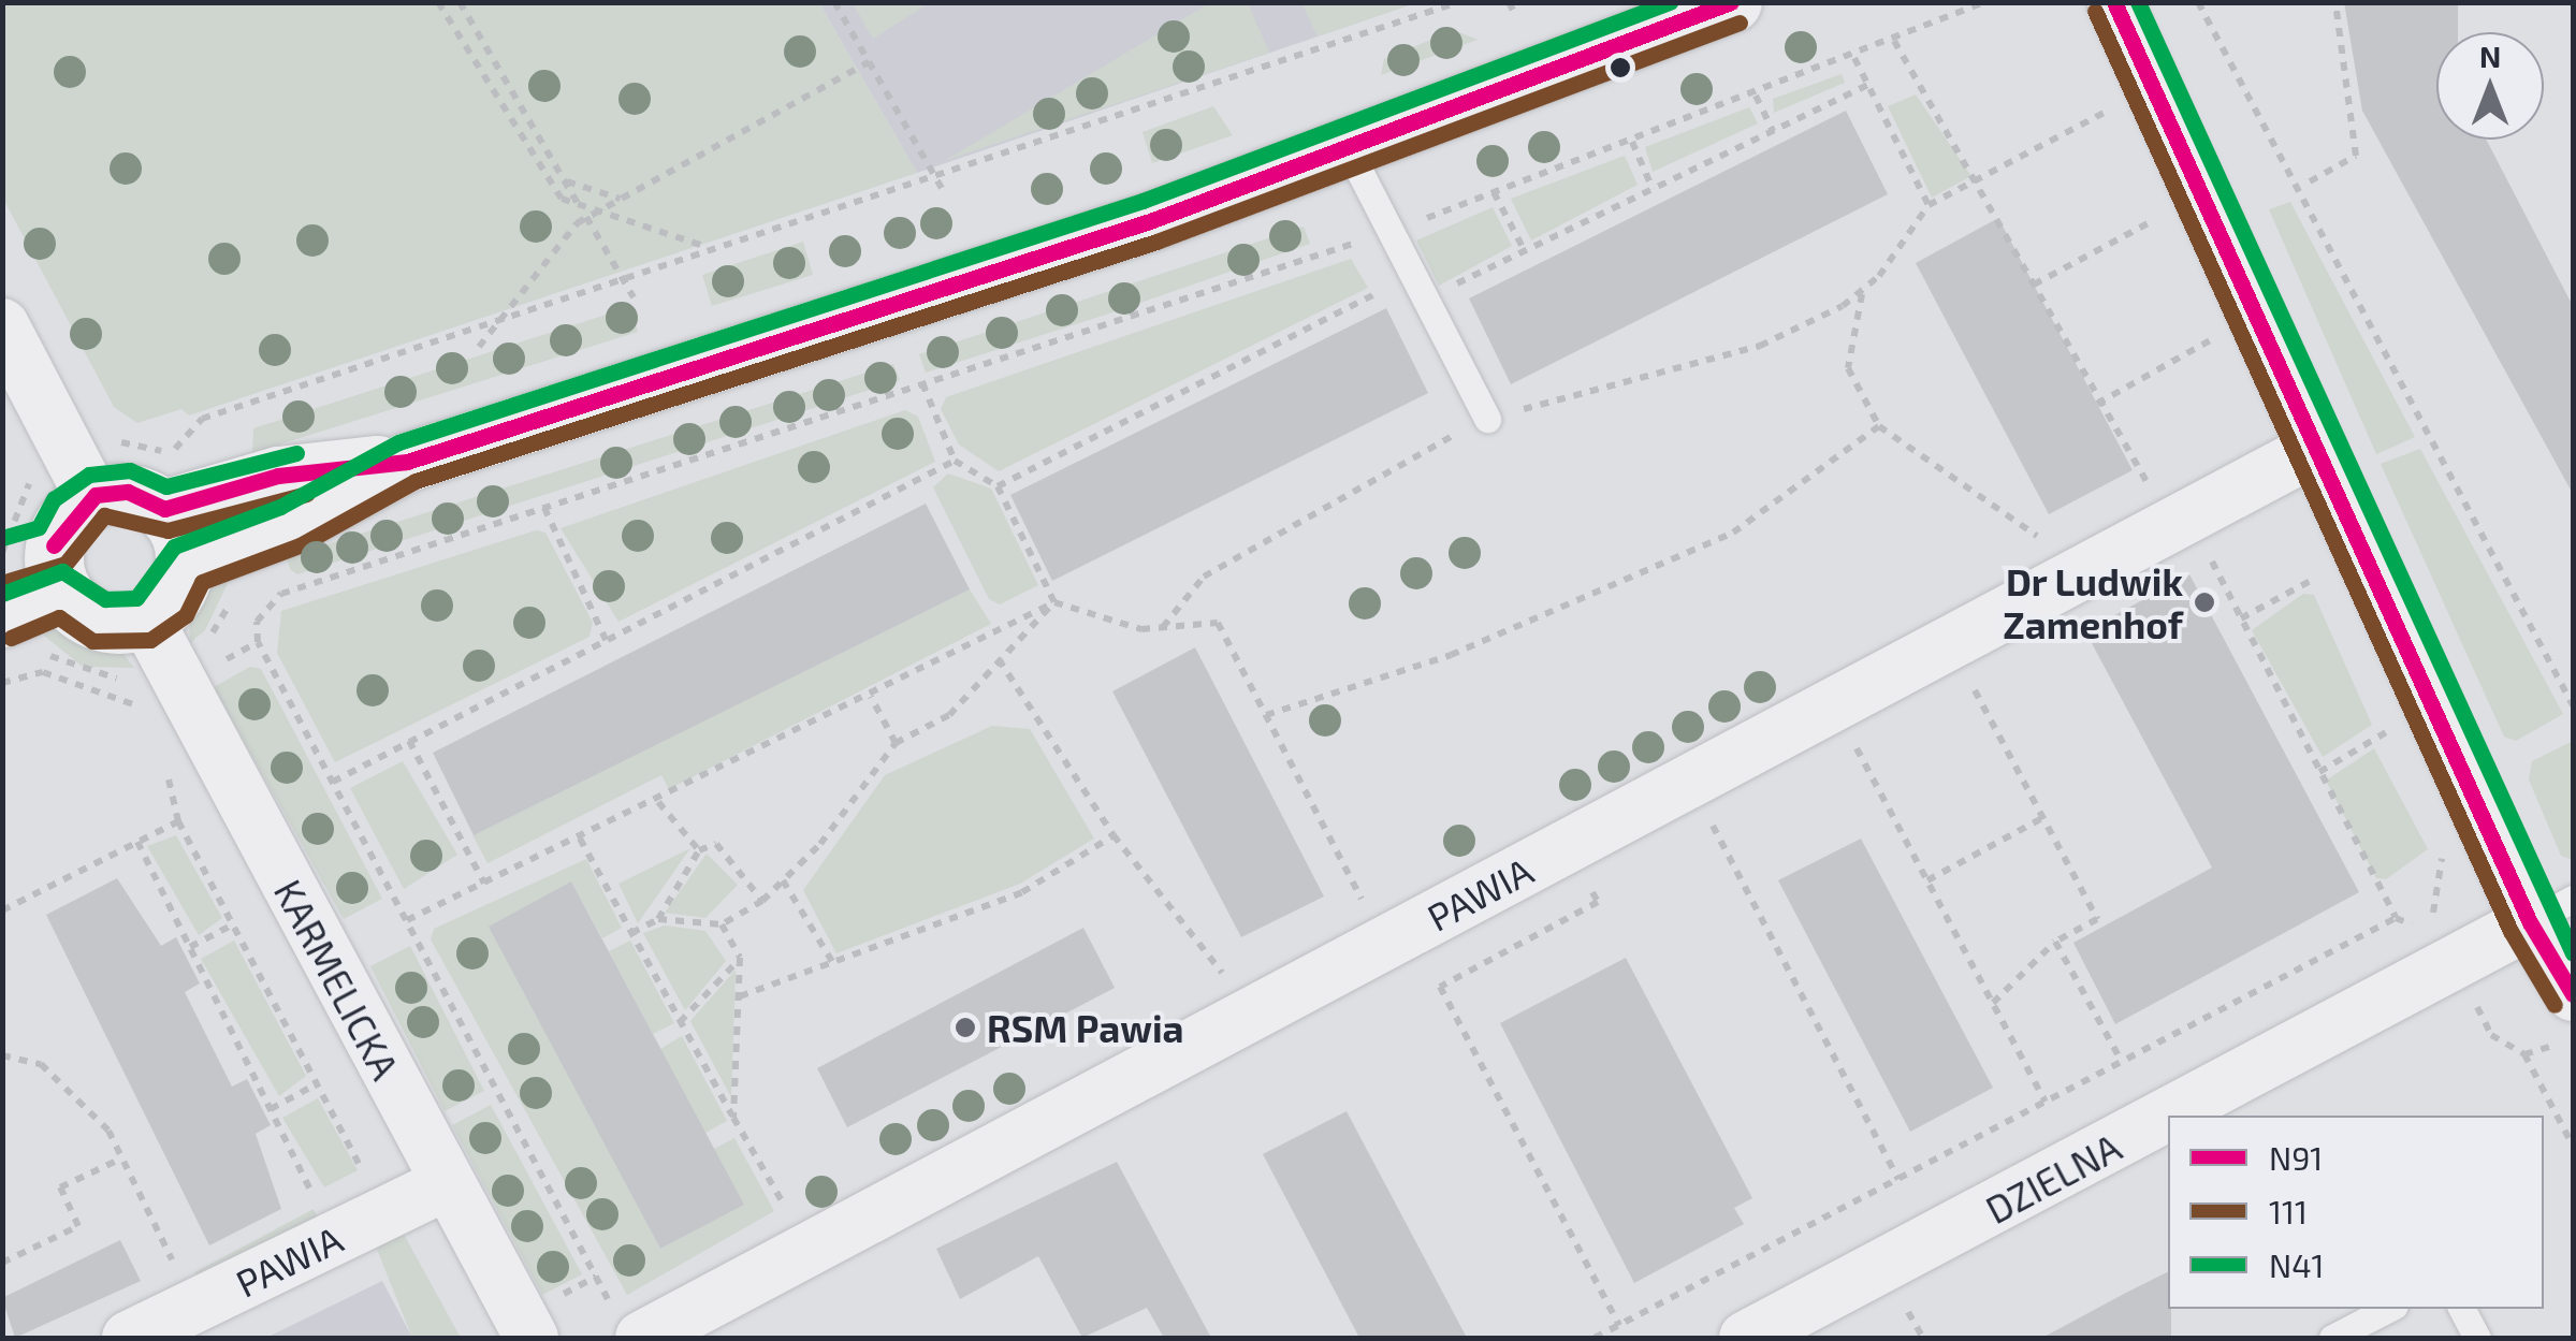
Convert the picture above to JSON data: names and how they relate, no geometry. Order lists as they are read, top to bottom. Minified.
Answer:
{"streets":{"street":["PAWIA","KARMELICKA","DZIELNA"]},"crossings":[["PAWIA","KARMELICKA"]],"places":["Dr Ludwik Zamenhof","RSM Pawia"],"lines":["transit line N91","transit line N41","transit line 111"],"legend":["N91","111","N41"],"north":"top"}
